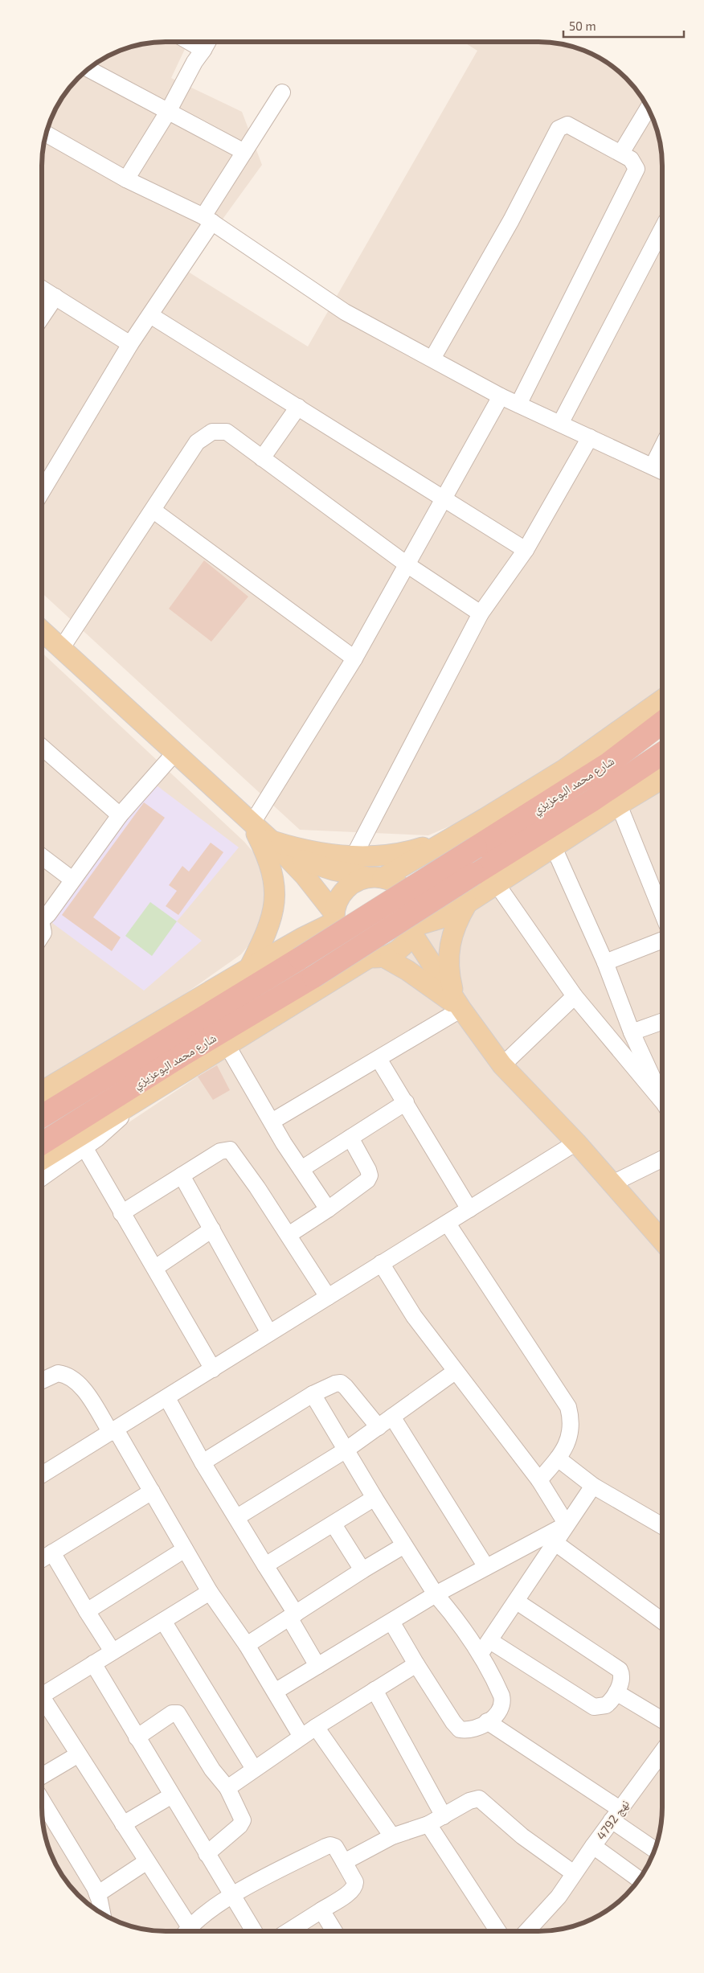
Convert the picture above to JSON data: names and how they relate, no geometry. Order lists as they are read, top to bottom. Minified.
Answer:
{"streets":{"highway":["شارع محمد البوعزيزي"],"street":["نهج 4792"]},"scale_bar":"50 m"}
